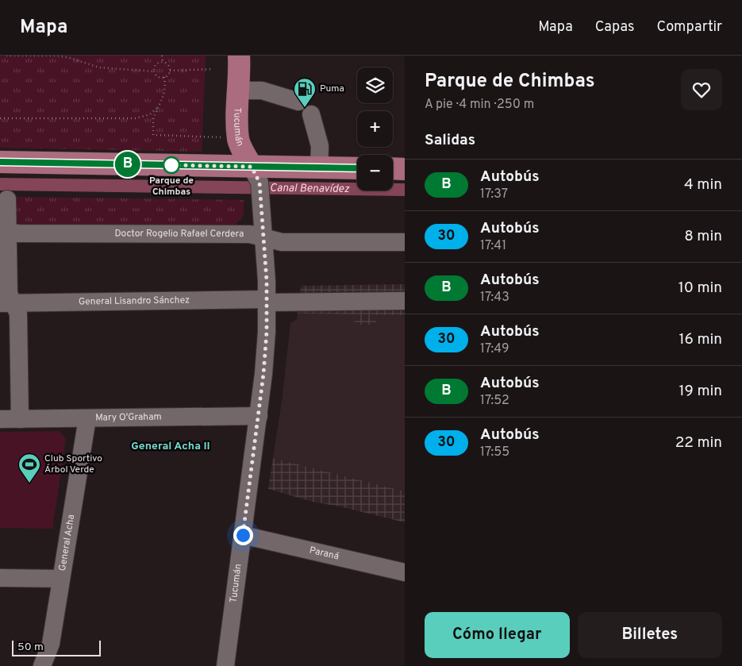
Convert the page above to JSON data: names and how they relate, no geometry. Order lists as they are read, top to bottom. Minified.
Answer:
{"streets":{"main road":["Tucumán"],"street":["Doctor Rogelio Rafael Cerdera","General Lisandro Sánchez","Mary O'Graham","General Acha","Paraná"]},"crossings":[["Tucumán","Doctor Rogelio Rafael Cerdera"],["Tucumán","General Lisandro Sánchez"],["Tucumán","Mary O'Graham"],["Tucumán","Paraná"],["Mary O'Graham","General Acha"]],"districts":["General Acha II"],"water":["Canal Benavídez"],"places":{"fuel station":["Puma"],"other":["Parque de Chimbas"],"sports":["Club Sportivo Árbol Verde"]},"lines":["bus line B"],"scale_bar":"50 m","page":{"header":"Mapa","nav":["Mapa","Capas","Compartir"],"on_map":"B","heading":[["Parque de Chimbas","A pie · 4 min · 250 m"],"Salidas"],"map_buttons":["+","−"],"list":[{"mark":"B","name":"Autobús","note":"17:37","value":"4 min"},{"mark":"30","name":"Autobús","note":"17:41","value":"8 min"},{"mark":"B","name":"Autobús","note":"17:43","value":"10 min"},{"mark":"30","name":"Autobús","note":"17:49","value":"16 min"},{"mark":"B","name":"Autobús","note":"17:52","value":"19 min"},{"mark":"30","name":"Autobús","note":"17:55","value":"22 min"}],"buttons":["Cómo llegar","Billetes"],"scale":"50 m"}}
